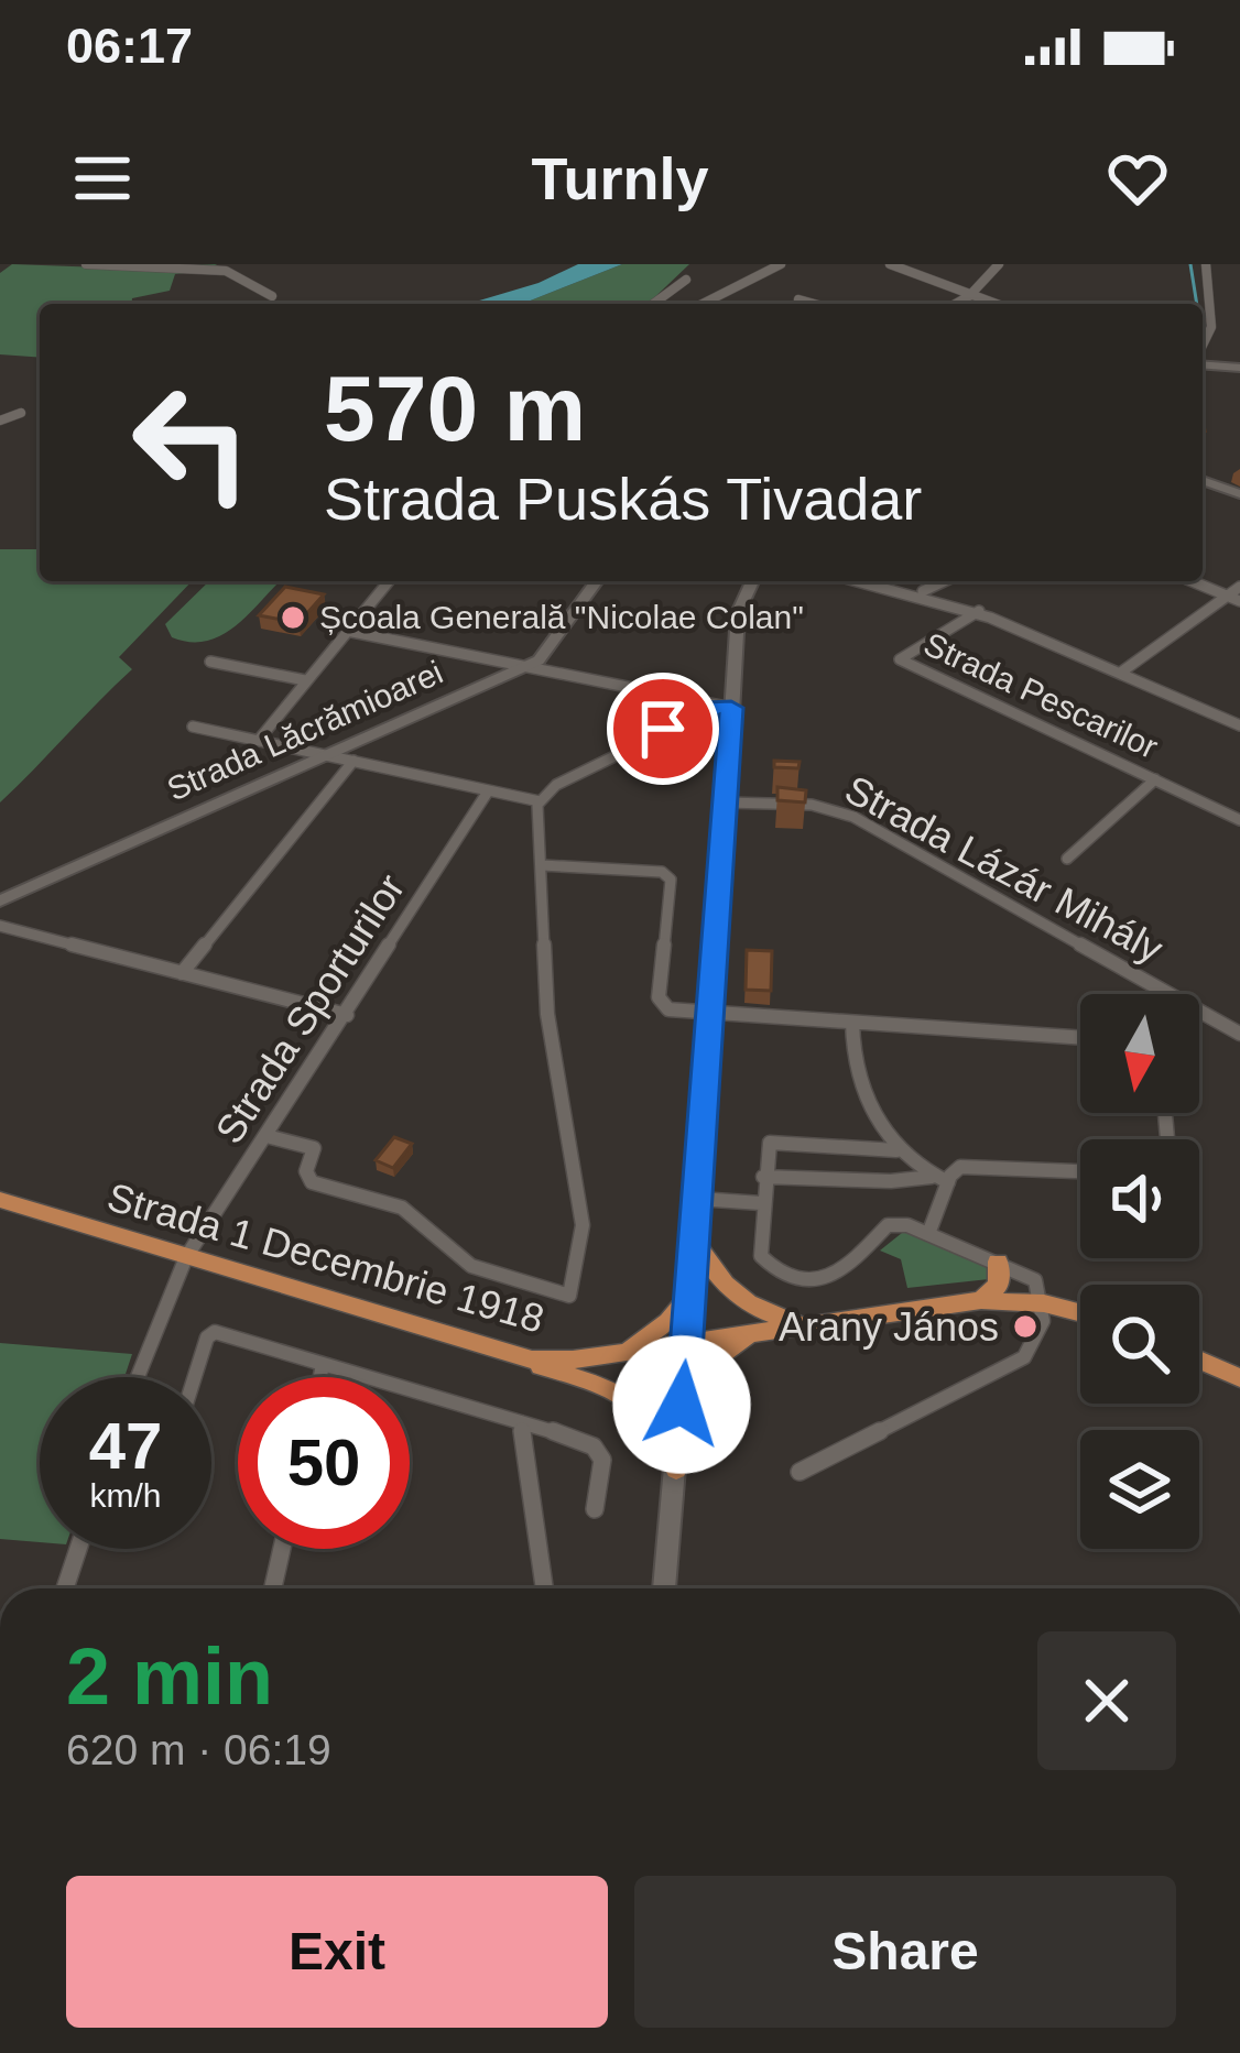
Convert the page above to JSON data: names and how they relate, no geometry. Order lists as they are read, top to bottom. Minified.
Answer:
{"streets":{"main road":["Strada Lăcrămioarei","Strada 1 Decembrie 1918"],"street":["Strada Pescarilor","Strada Lázár Mihály","Strada Sporturilor"]},"crossings":[["Strada Sporturilor","Strada 1 Decembrie 1918"]],"places":["Școala Generală \"Nicolae Colan\"","Arany János"],"north":"bottom","page":{"status":"06:17","header":"Turnly","turn":["570 m","Strada Puskás Tivadar"],"speed":"47 km/h","limit":"50","heading":["2 min","620 m · 06:19"],"buttons":["Exit","Share"]}}
